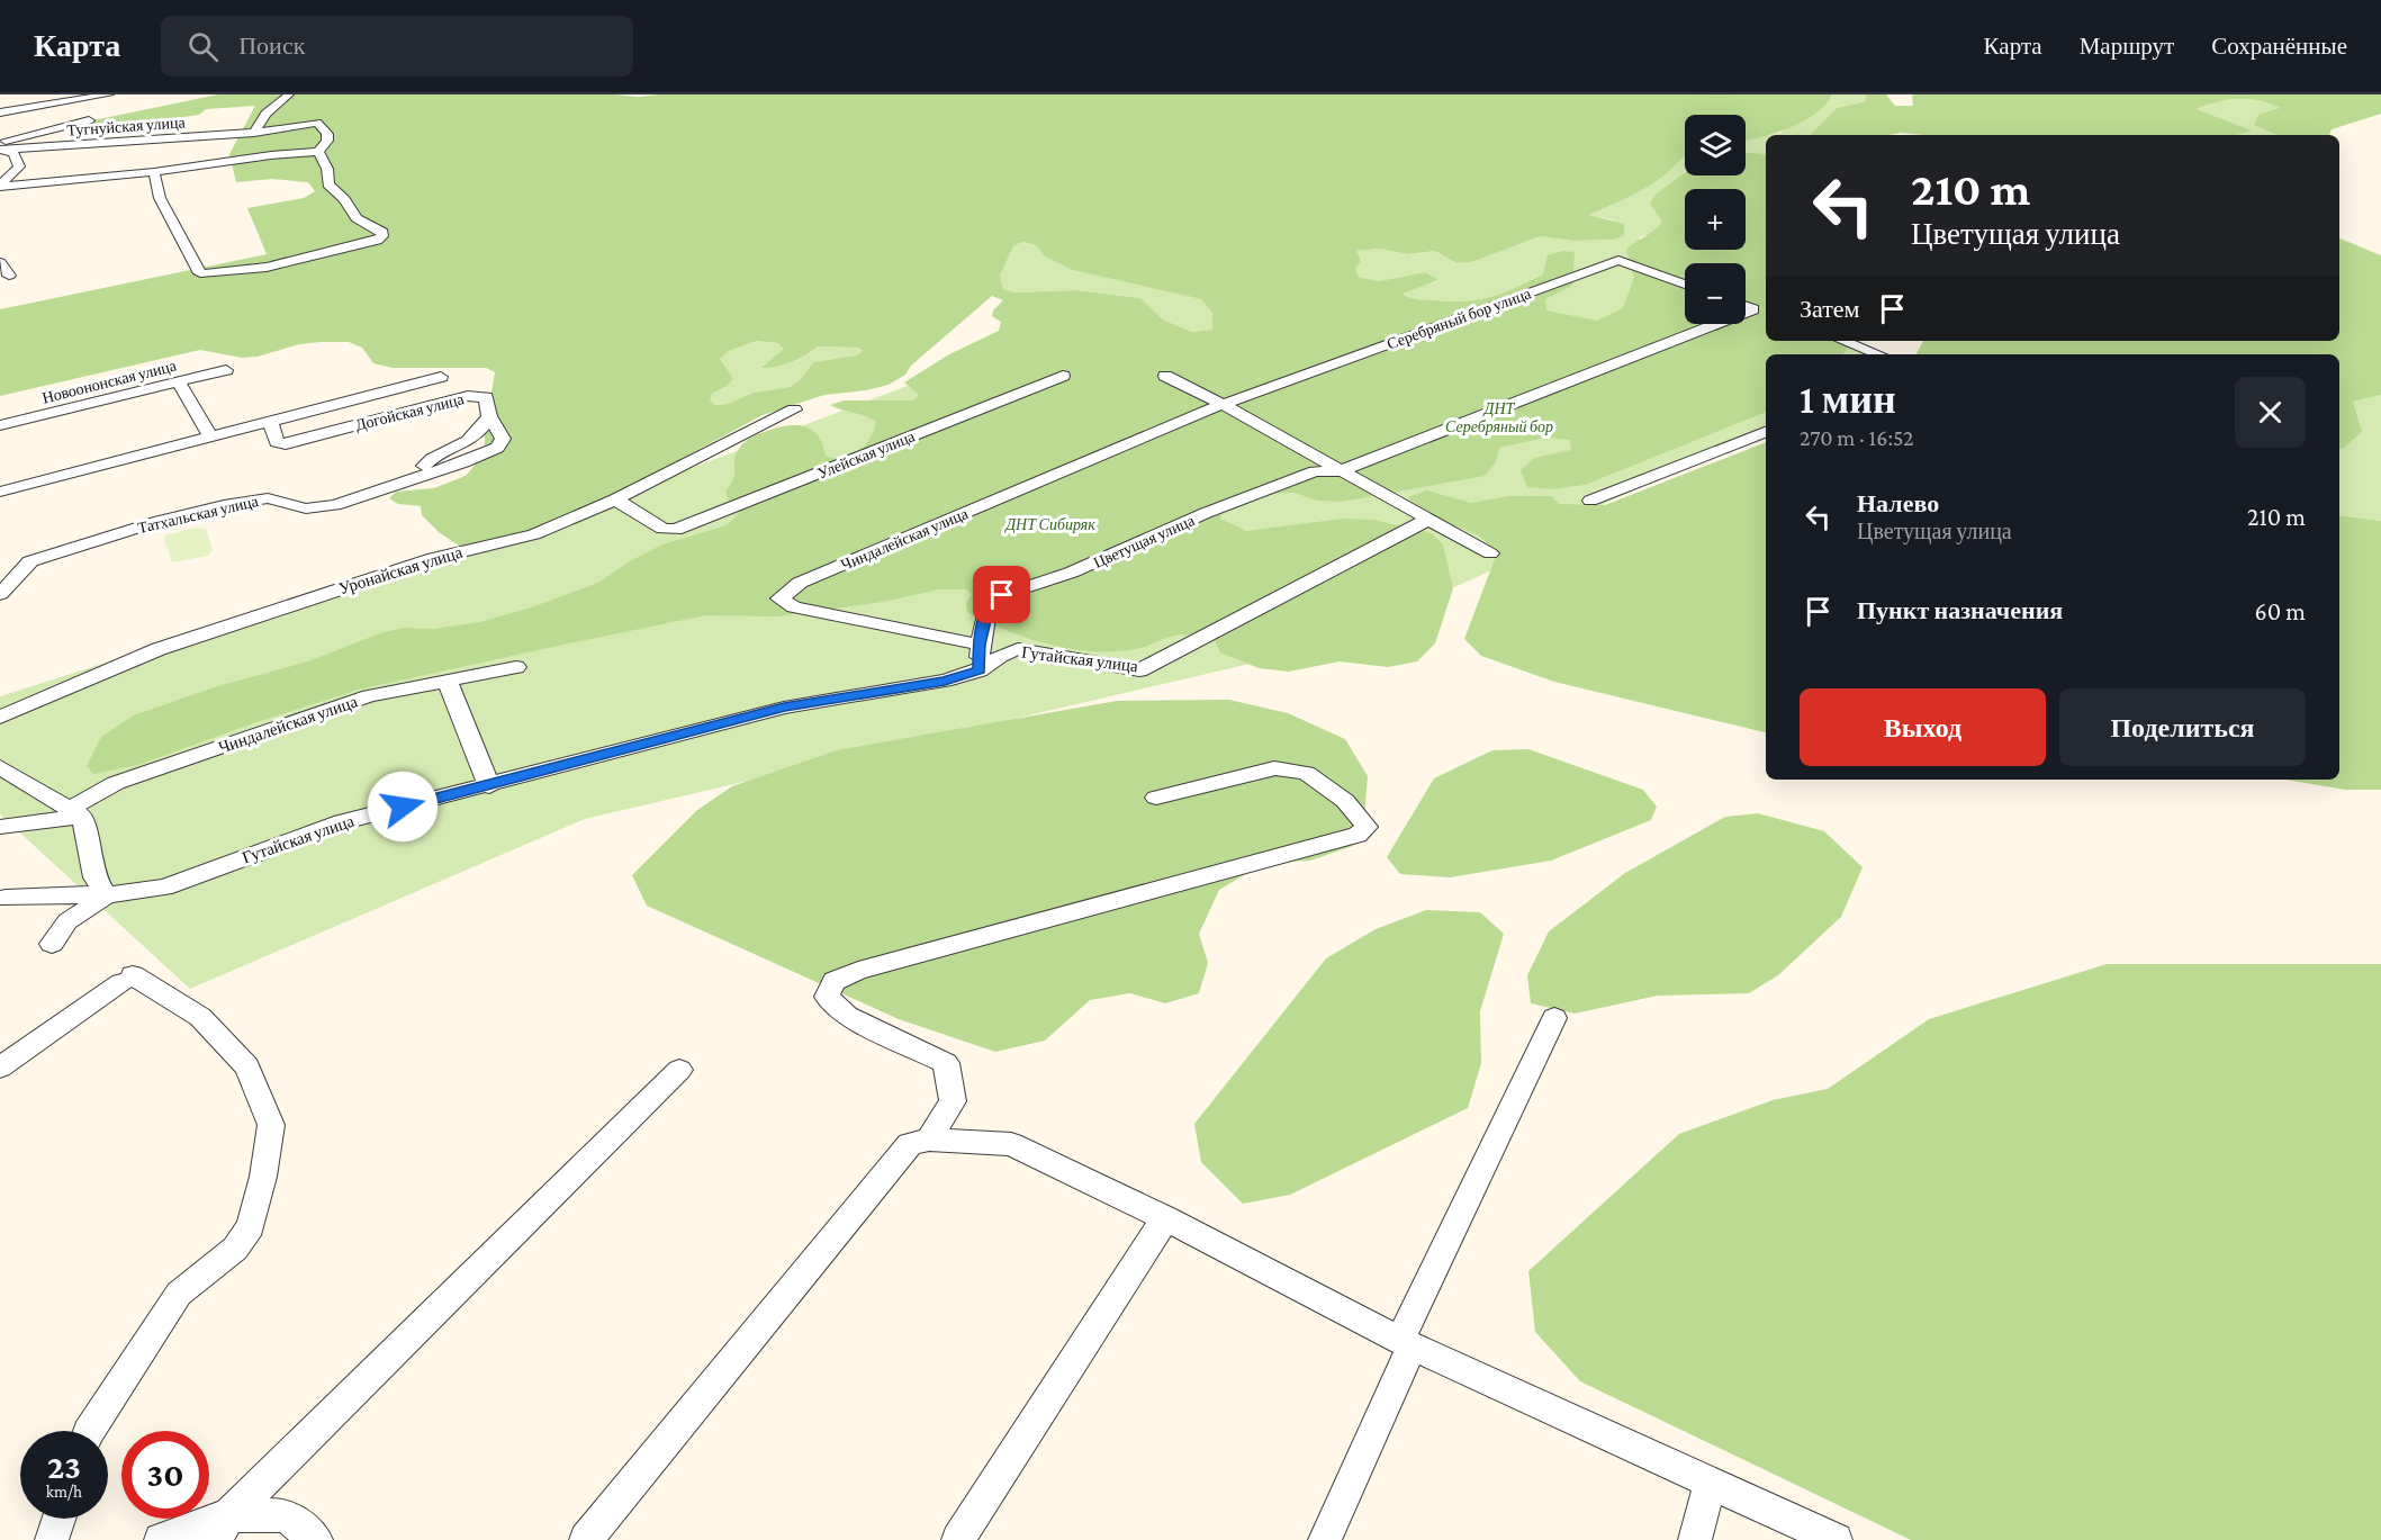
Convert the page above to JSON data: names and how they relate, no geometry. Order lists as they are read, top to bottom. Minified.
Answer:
{"streets":{"street":["Тугнуйская улица","Серебряный бор улица","Новоононская улица","Догойская улица","Улейская улица","Татхальская улица","Чиндалейская улица","Цветущая улица","Уронайская улица","Гутайская улица"]},"crossings":[["Серебряный бор улица","Чиндалейская улица"],["Догойская улица","Татхальская улица"],["Улейская улица","Уронайская улица"],["Чиндалейская улица","Цветущая улица"],["Цветущая улица","Гутайская улица"]],"parks":["ДНТ Серебряный бор","ДНТ Сибиряк"],"page":{"header":"Карта","search":"Поиск","nav":["Карта","Маршрут","Сохранённые"],"map_buttons":["+","−"],"turn":["210 m","Цветущая улица"],"then":"Затем","heading":["1 мин","270 m · 16:52"],"list":[{"name":"Налево","note":"Цветущая улица","value":"210 m"},{"name":"Пункт назначения","value":"60 m"}],"buttons":["Выход","Поделиться"],"speed":"23 km/h","limit":"30"}}
